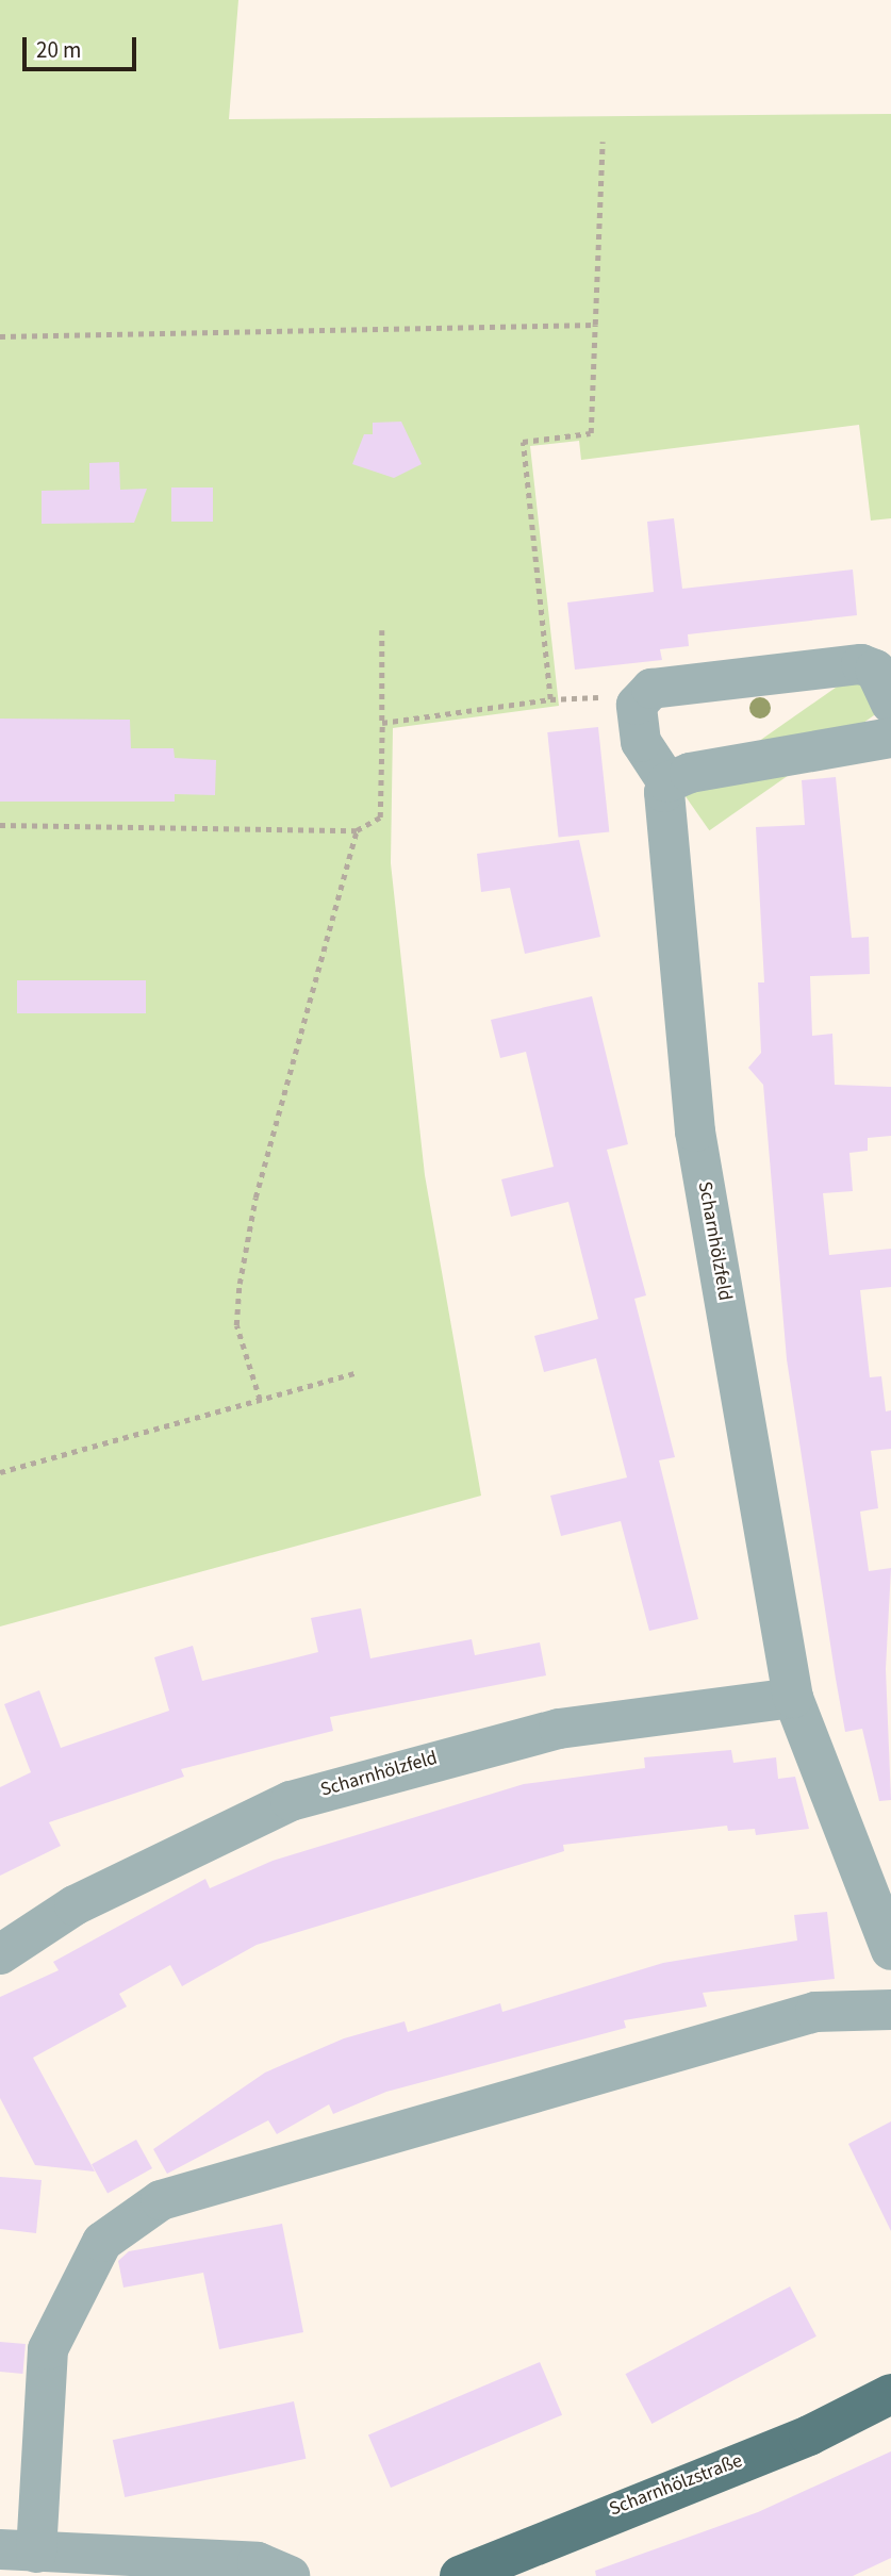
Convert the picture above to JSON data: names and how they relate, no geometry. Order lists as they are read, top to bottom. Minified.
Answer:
{"streets":{"main road":["Scharnhölzstraße"],"street":["Scharnhölzfeld"]},"scale_bar":"20 m"}
